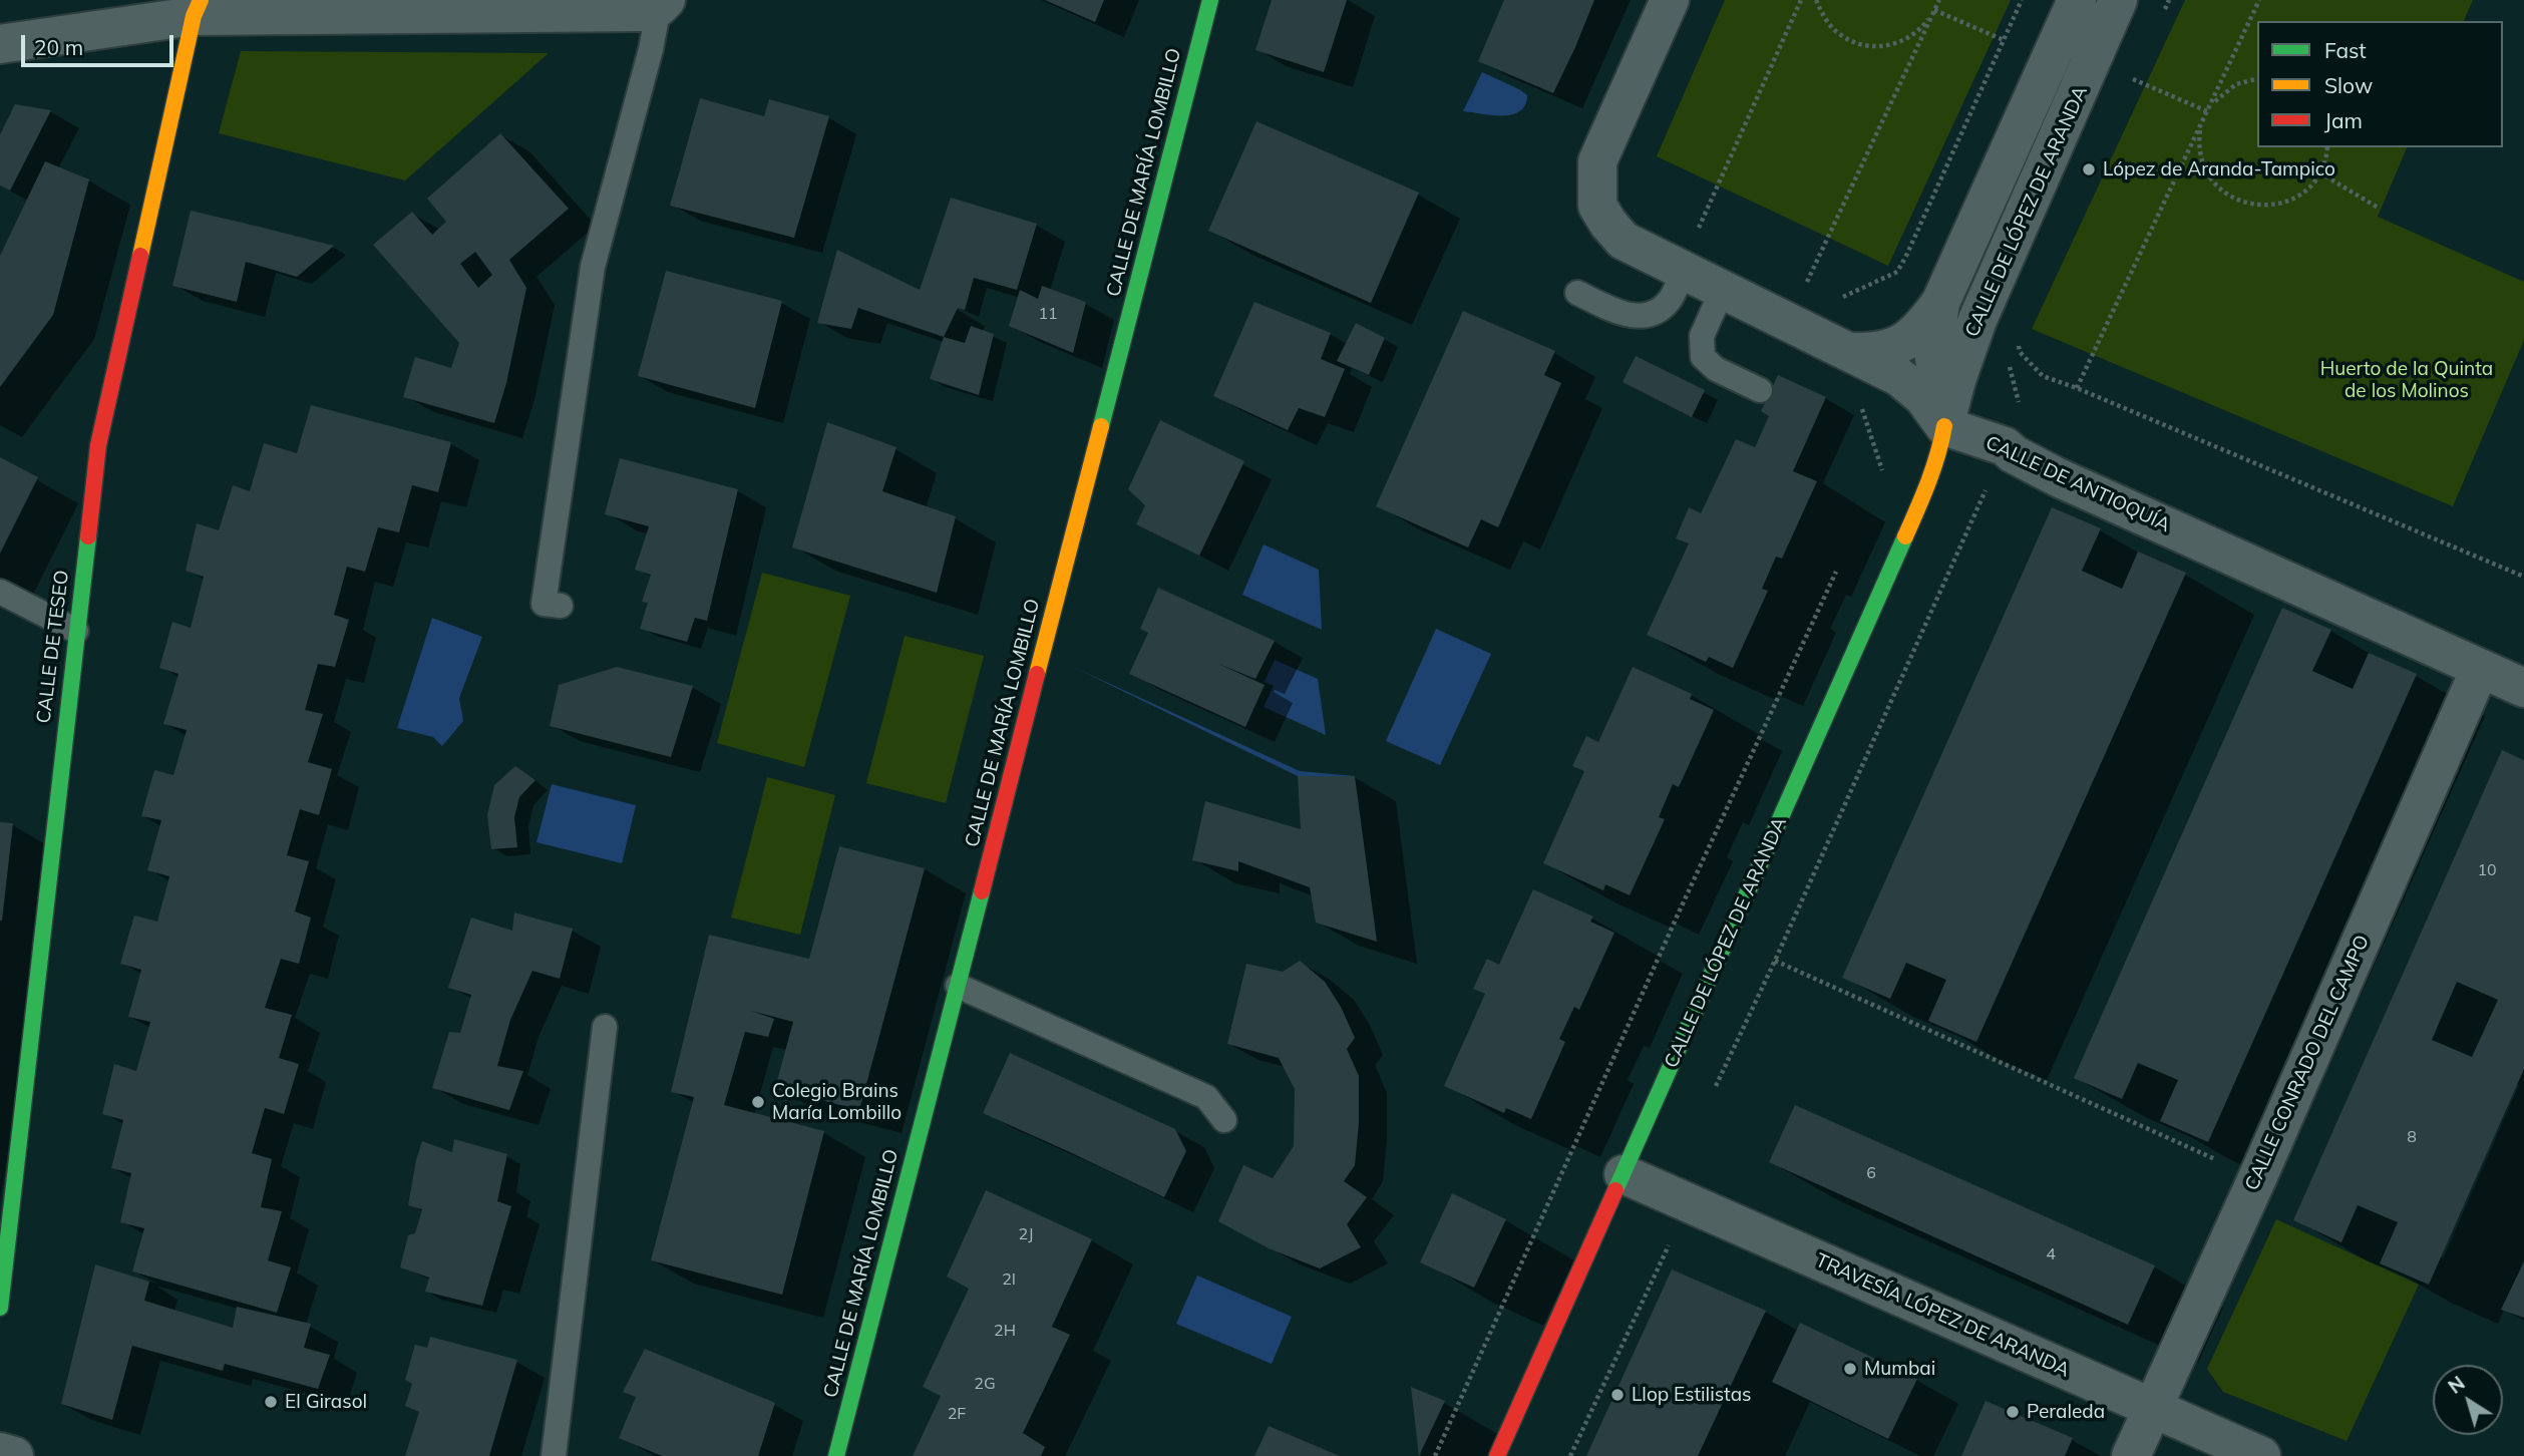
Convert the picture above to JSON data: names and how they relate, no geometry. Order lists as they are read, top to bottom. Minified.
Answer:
{"streets":{"street":["CALLE DE MARÍA LOMBILLO","CALLE DE LÓPEZ DE ARANDA","CALLE DE ANTIOQUÍA","CALLE DE TESEO","CALLE CONRADO DEL CAMPO","TRAVESÍA LÓPEZ DE ARANDA"]},"crossings":[["CALLE DE LÓPEZ DE ARANDA","CALLE DE ANTIOQUÍA"],["CALLE DE LÓPEZ DE ARANDA","TRAVESÍA LÓPEZ DE ARANDA"],["CALLE DE ANTIOQUÍA","CALLE CONRADO DEL CAMPO"],["CALLE CONRADO DEL CAMPO","TRAVESÍA LÓPEZ DE ARANDA"]],"parks":["Huerto de la Quinta de los Molinos"],"places":["López de Aranda-Tampico","Colegio Brains María Lombillo","Mumbai","Llop Estilistas","El Girasol","Peraleda"],"house_numbers":["11","10","8","6","2J","4","2I","2H","2G","2F"],"legend":["Fast","Slow","Jam"],"scale_bar":"20 m","north":"top left"}
